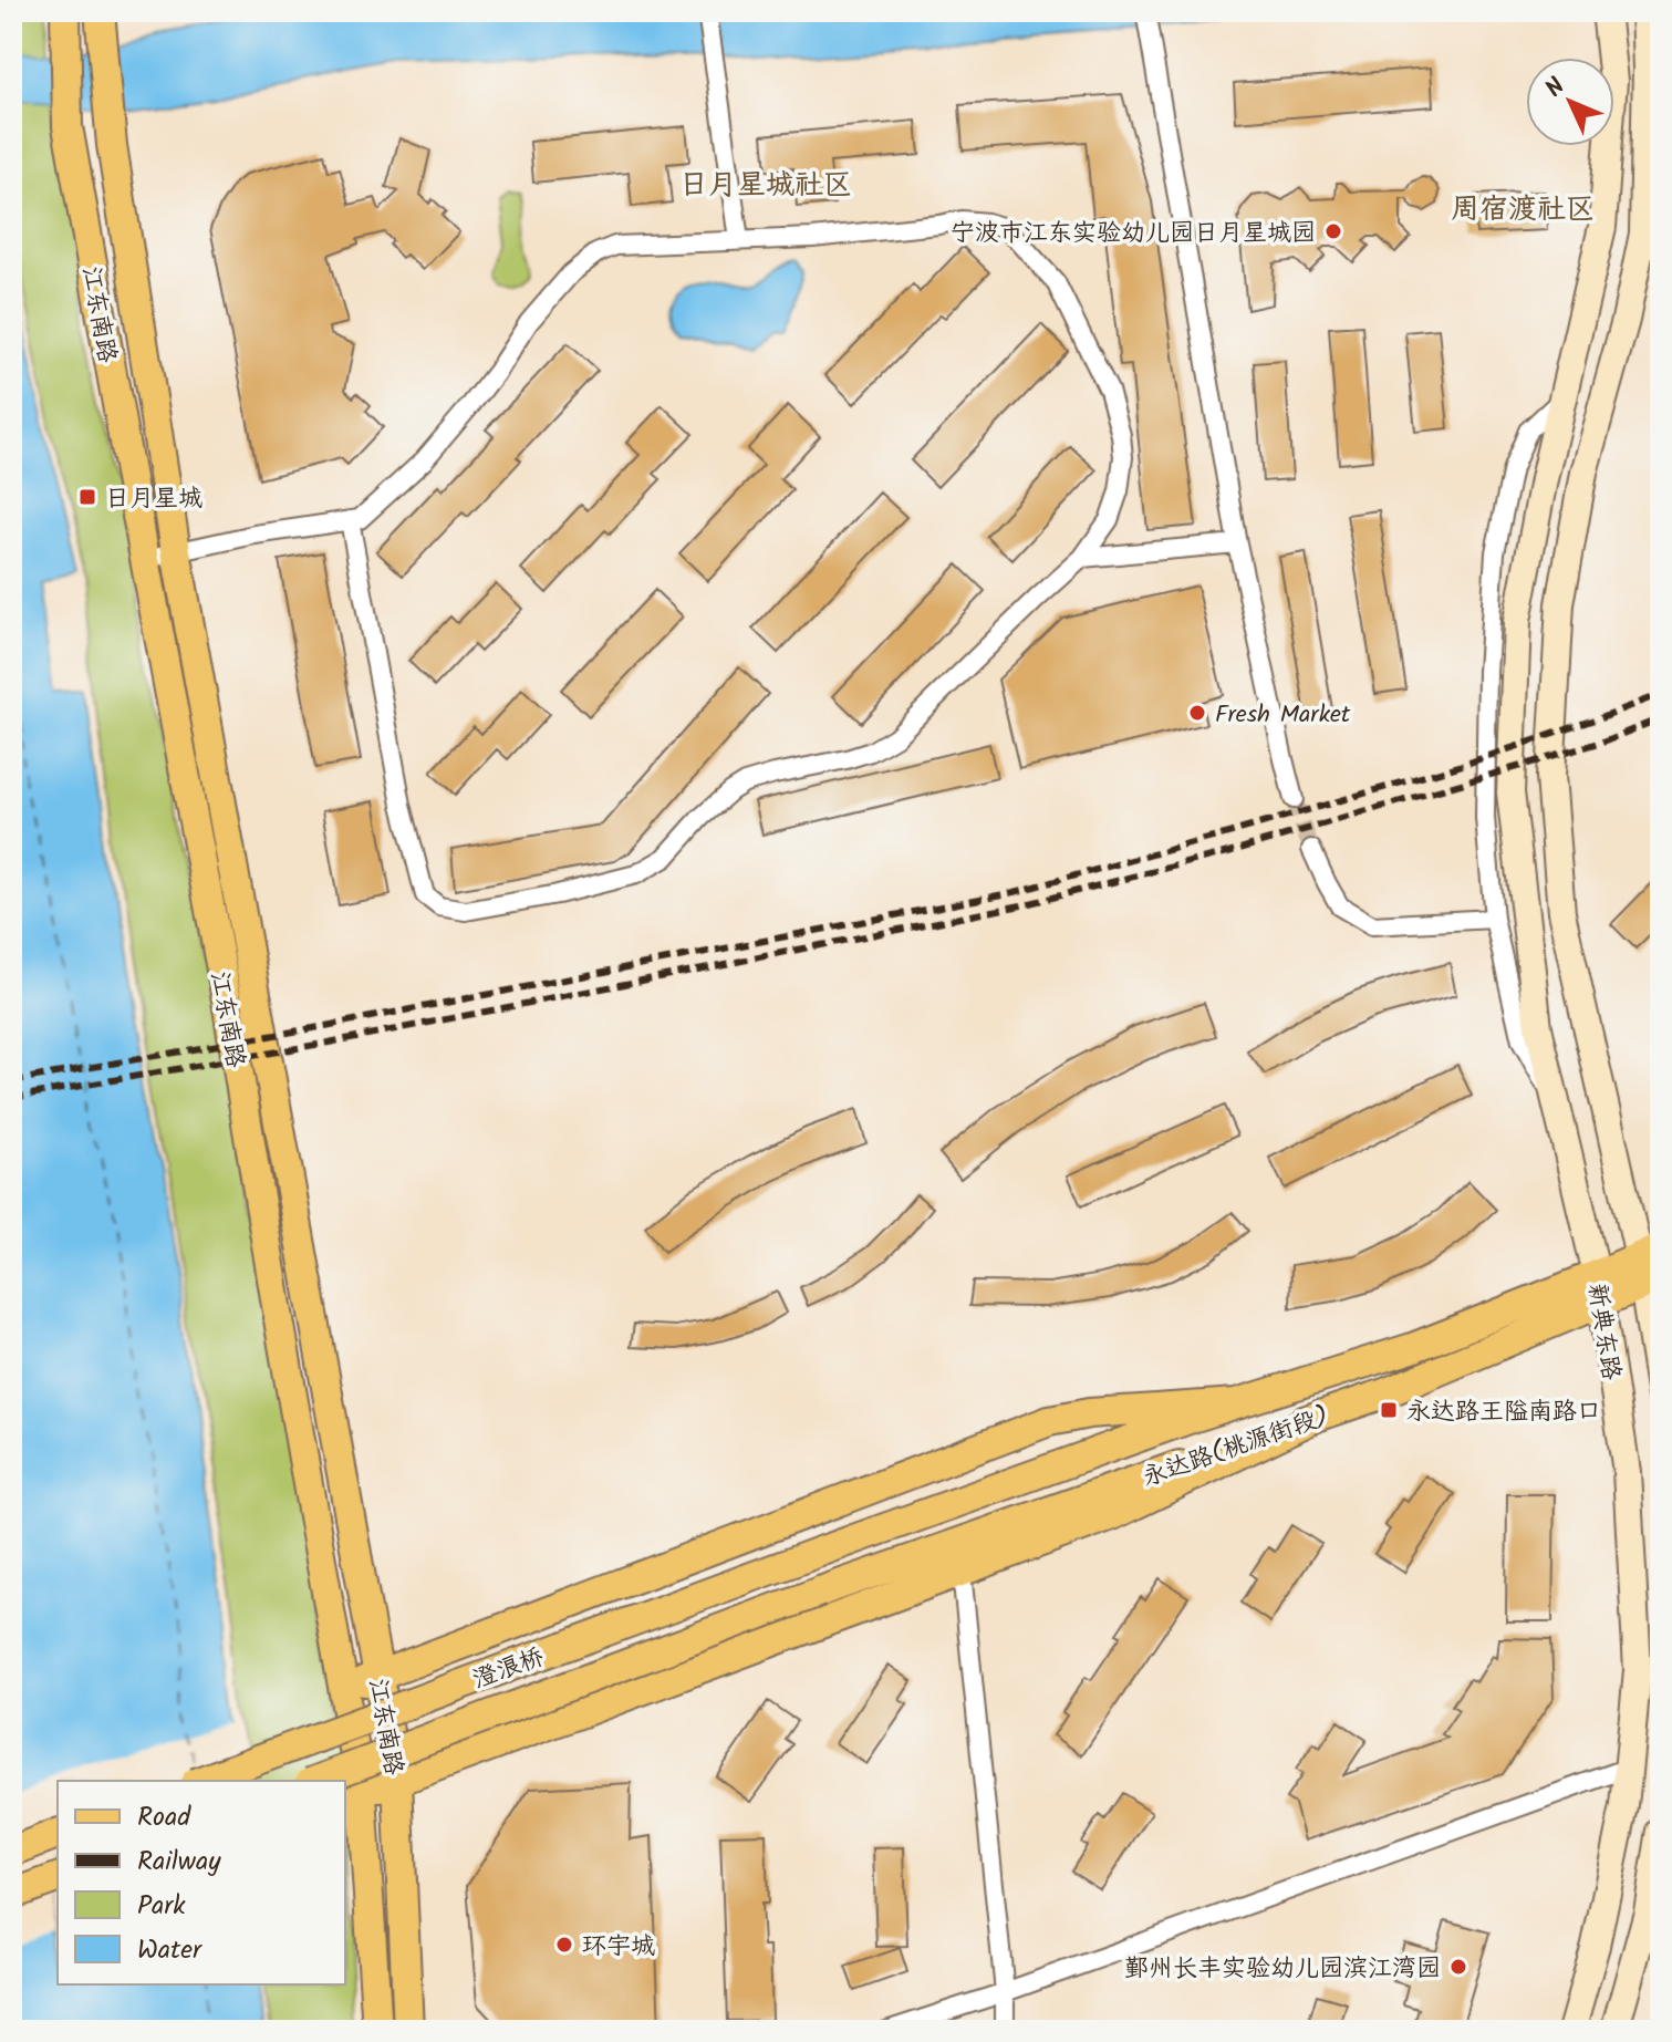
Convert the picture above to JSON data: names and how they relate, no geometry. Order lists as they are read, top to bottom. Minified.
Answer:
{"streets":{"main road":["江东南路","新典东路","永达路(桃源街段)","澄浪桥"]},"crossings":[["新典东路","永达路(桃源街段)"],["永达路(桃源街段)","澄浪桥"]],"districts":["日月星城社区","周宿渡社区"],"places":{"other":["宁波市江东实验幼儿园日月星城园","Fresh Market","环宇城","鄞州长丰实验幼儿园滨江湾园"],"transit":["日月星城","永达路王隘南路口"]},"legend":["Road","Railway","Park","Water"],"north":"top left"}
